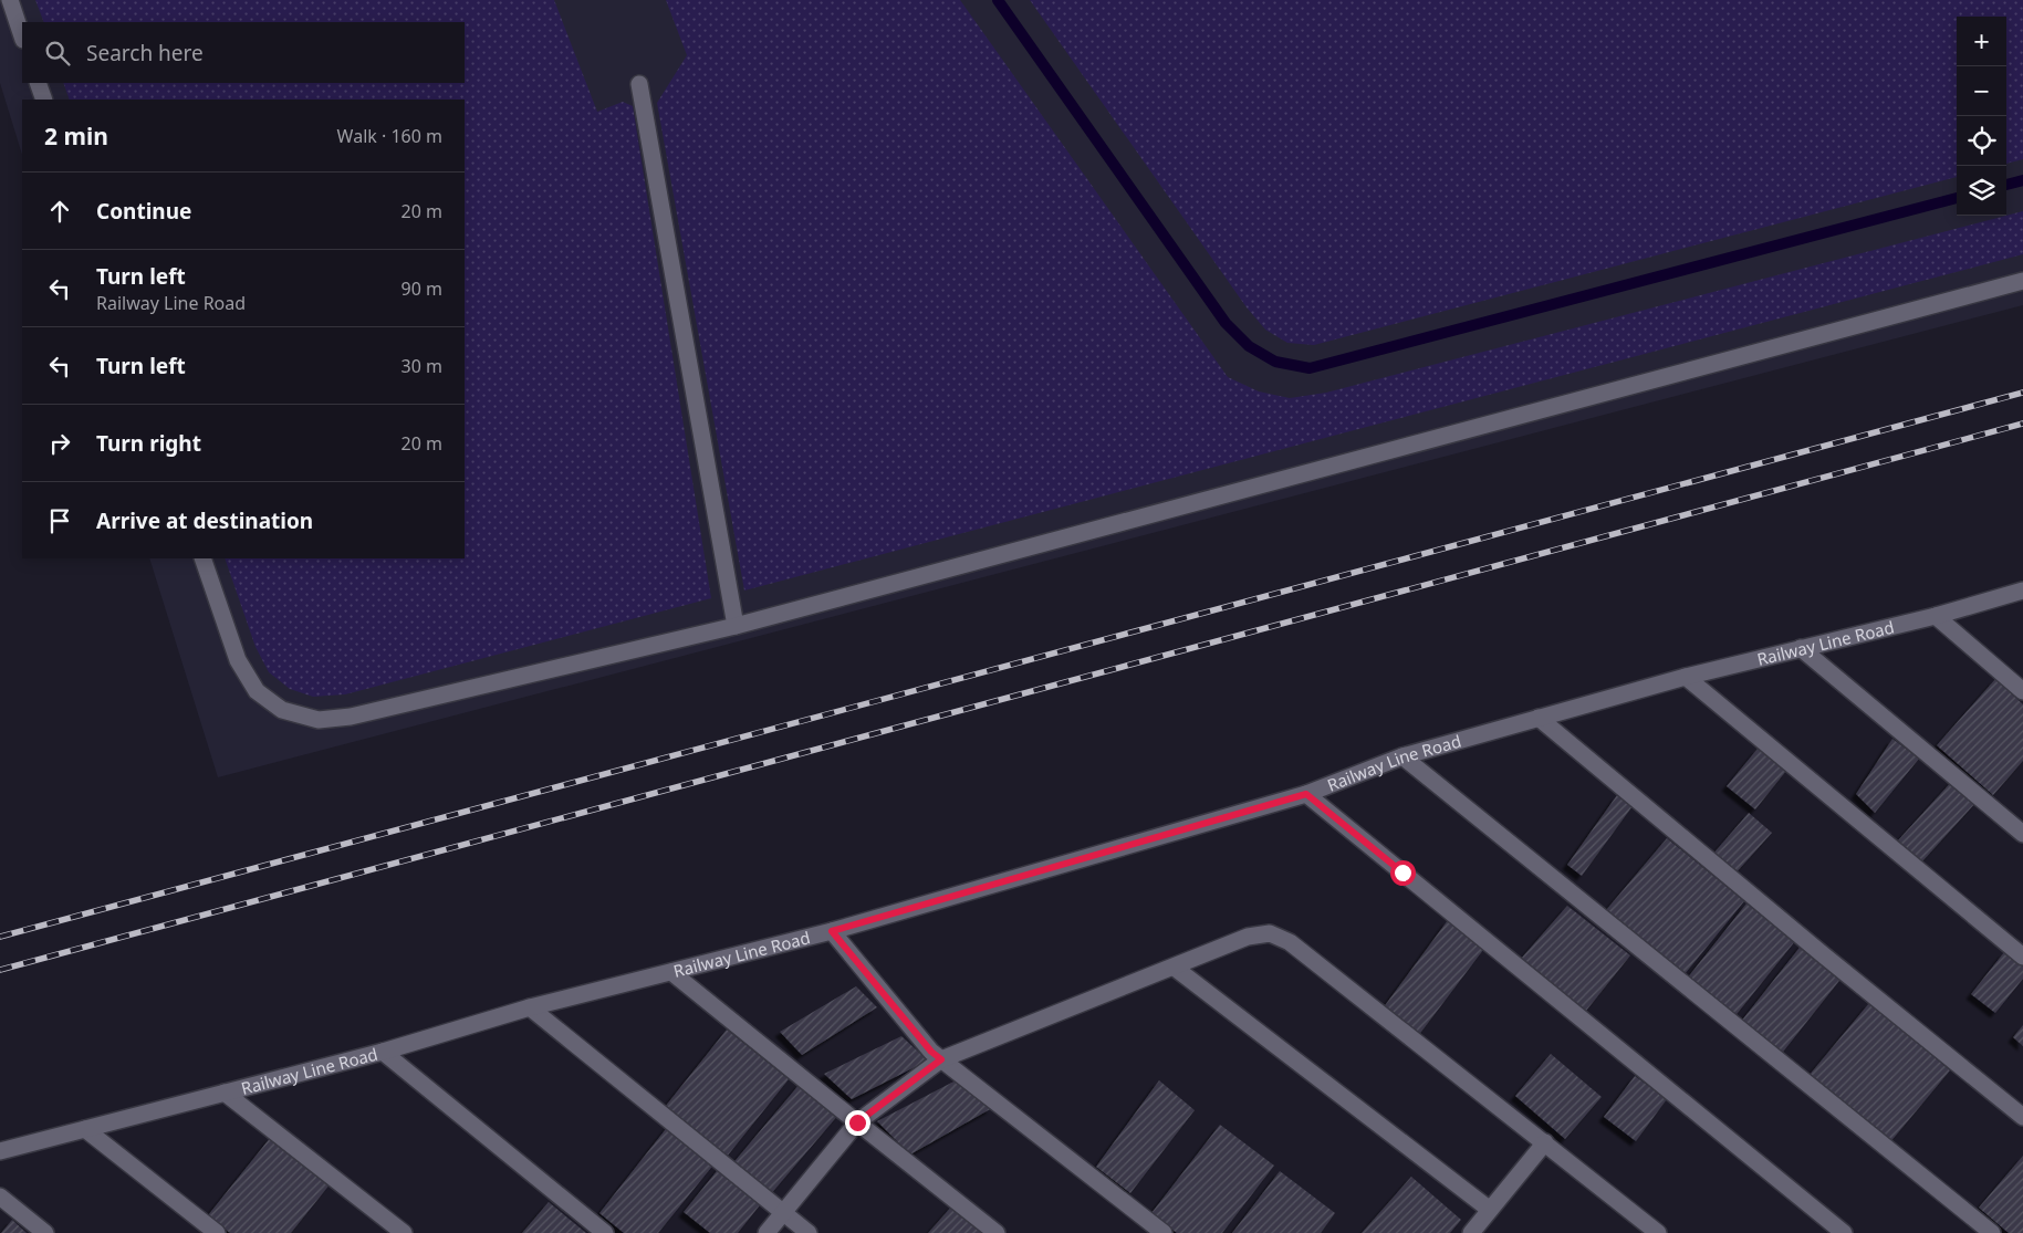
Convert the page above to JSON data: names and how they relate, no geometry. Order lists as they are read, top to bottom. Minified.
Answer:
{"streets":{"street":["Railway Line Road"]},"page":{"map_buttons":["+","−"],"search":"Search here","heading":["2 min","Walk · 160 m"],"list":[["Continue","20 m"],["Turn left","Railway Line Road","90 m"],["Turn left","30 m"],["Turn right","20 m"],"Arrive at destination"]}}
